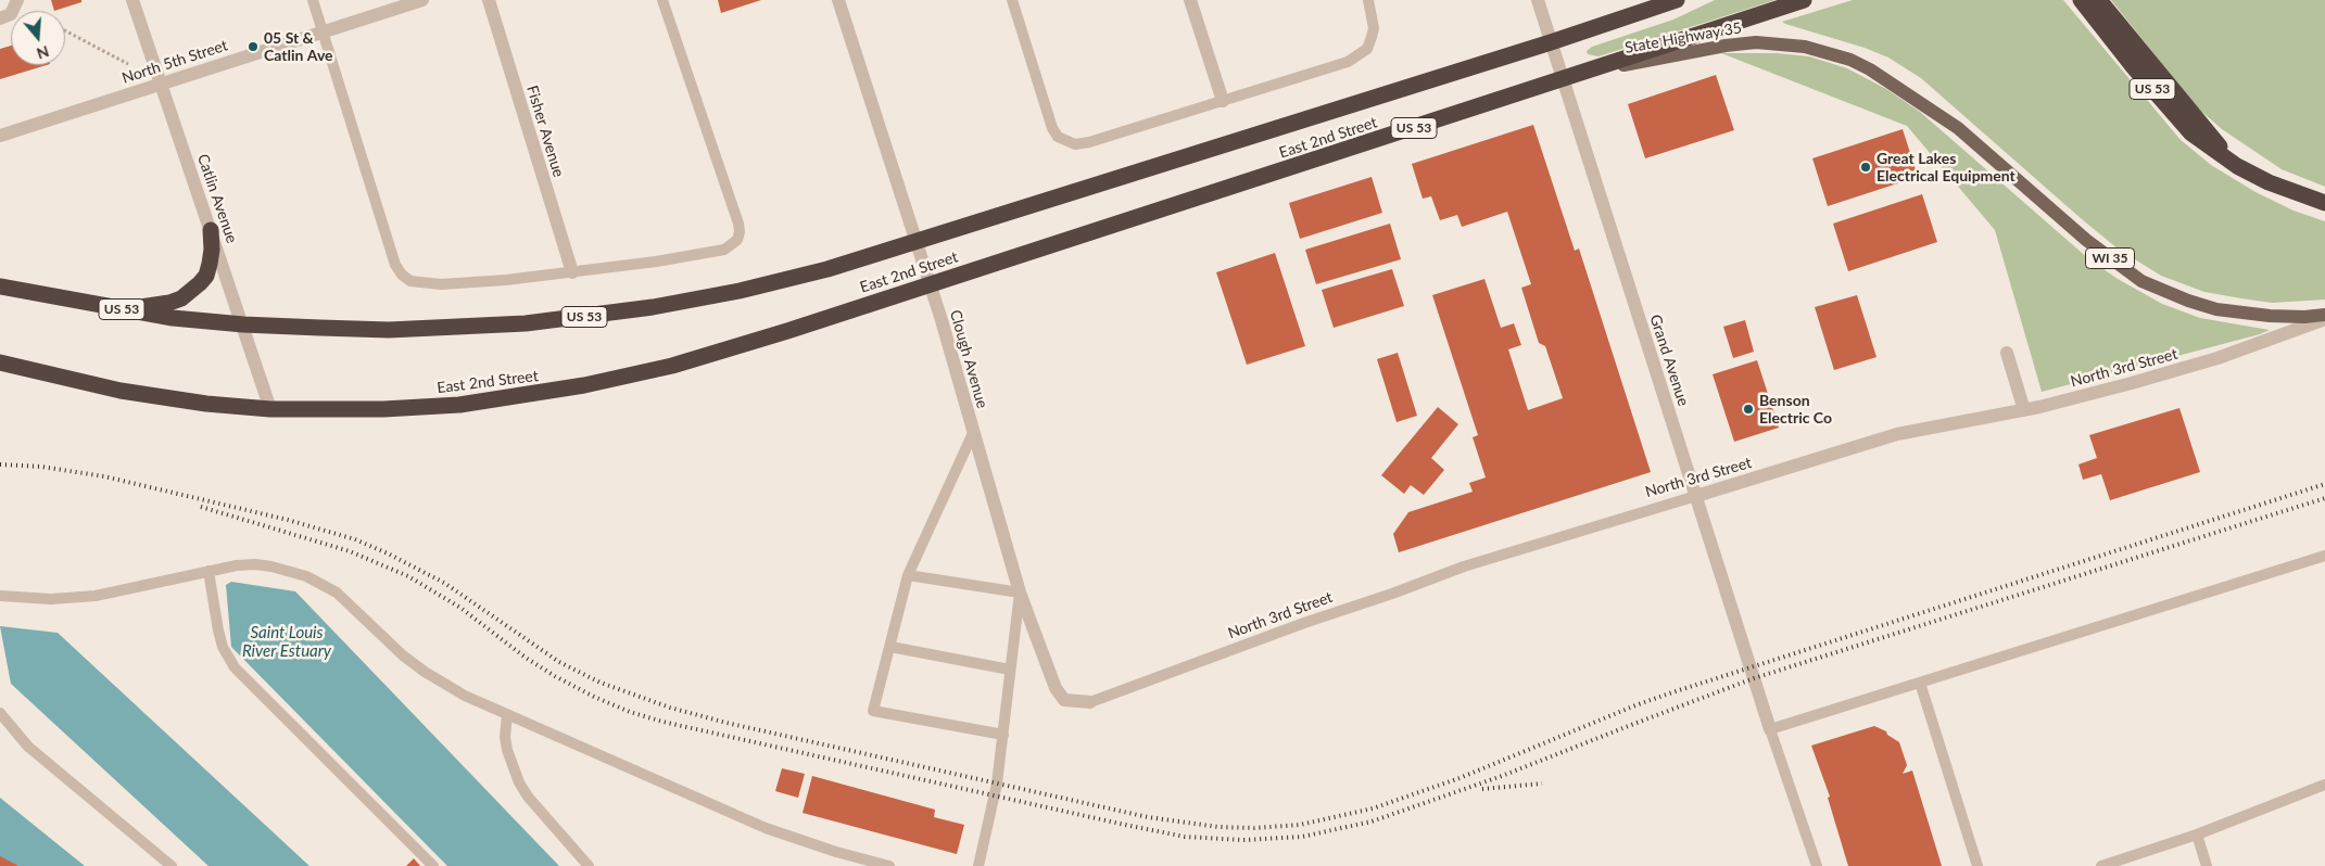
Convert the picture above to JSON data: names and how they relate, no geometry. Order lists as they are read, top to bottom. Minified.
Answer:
{"streets":{"highway":["US 53","East 2nd Street"],"main road":["State Highway 35","WI 35"],"street":["North 5th Street","Fisher Avenue","Catlin Avenue","Clough Avenue","Grand Avenue","North 3rd Street"]},"crossings":[["State Highway 35","East 2nd Street"],["North 5th Street","Catlin Avenue"],["East 2nd Street","Catlin Avenue"],["East 2nd Street","Clough Avenue"],["East 2nd Street","Grand Avenue"],["Clough Avenue","North 3rd Street"],["Grand Avenue","North 3rd Street"]],"water":["Saint Louis River Estuary"],"places":["05 St & Catlin Ave","Great Lakes Electrical Equipment","Benson Electric Co"],"north":"bottom"}
